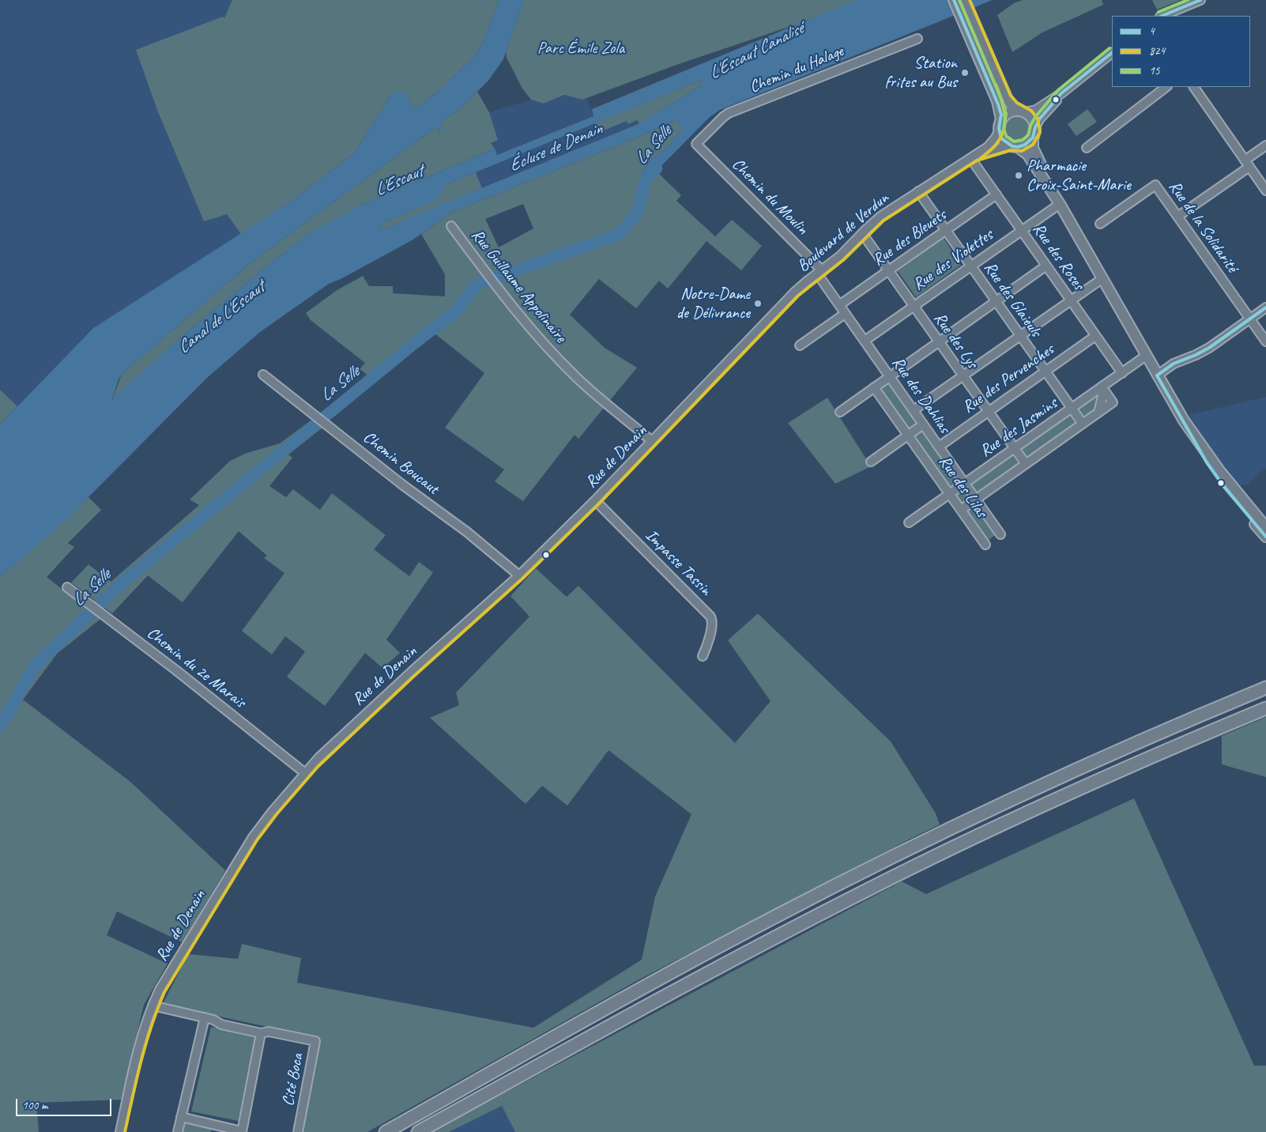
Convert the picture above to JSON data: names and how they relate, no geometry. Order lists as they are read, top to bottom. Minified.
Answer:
{"streets":{"street":["Chemin du Halage","Chemin du Moulin","Rue de la Solidarité","Boulevard de Verdun","Rue des Bleuets","Rue des Roses","Rue des Violettes","Rue Guillaume Appolinaire","Rue des Glaieuls","Rue des Lys","Rue des Pervenches","Rue des Dahlias","Rue des Jasmins","Rue de Denain","Chemin Boucaut","Rue des Lilas","Impasse Tassin","Chemin du 2e Marais","Cité Boca"]},"crossings":[["Chemin du Halage","Chemin du Moulin"],["Chemin du Moulin","Boulevard de Verdun"],["Chemin du Moulin","Rue des Dahlias"],["Boulevard de Verdun","Rue des Roses"],["Boulevard de Verdun","Rue des Glaieuls"],["Boulevard de Verdun","Rue des Lys"],["Boulevard de Verdun","Rue des Dahlias"],["Boulevard de Verdun","Rue de Denain"],["Rue des Bleuets","Rue des Roses"],["Rue des Bleuets","Rue des Glaieuls"],["Rue des Bleuets","Rue des Lys"],["Rue des Bleuets","Rue des Dahlias"],["Rue des Roses","Rue des Violettes"],["Rue des Roses","Rue des Pervenches"],["Rue des Roses","Rue des Jasmins"],["Rue des Violettes","Rue des Glaieuls"],["Rue des Violettes","Rue des Lys"],["Rue des Violettes","Rue des Dahlias"],["Rue Guillaume Appolinaire","Rue de Denain"],["Rue des Glaieuls","Rue des Pervenches"],["Rue des Glaieuls","Rue des Jasmins"],["Rue des Lys","Rue des Pervenches"],["Rue des Lys","Rue des Jasmins"],["Rue des Pervenches","Rue des Dahlias"],["Rue des Dahlias","Rue des Jasmins"],["Rue des Jasmins","Rue des Lilas"],["Rue de Denain","Chemin Boucaut"],["Rue de Denain","Impasse Tassin"],["Rue de Denain","Chemin du 2e Marais"],["Rue de Denain","Cité Boca"]],"water":["L'Escaut Canalisé","La Selle","Écluse de Denain","L'Escaut","Canal de L'Escaut"],"parks":["Parc Émile Zola"],"places":["Station frites au Bus","Pharmacie Croix-Saint-Marie","Notre-Dame de Délivrance"],"lines":["transit line 4","transit line 824","transit line 15"],"legend":["4","824","15"],"scale_bar":"100 m"}
